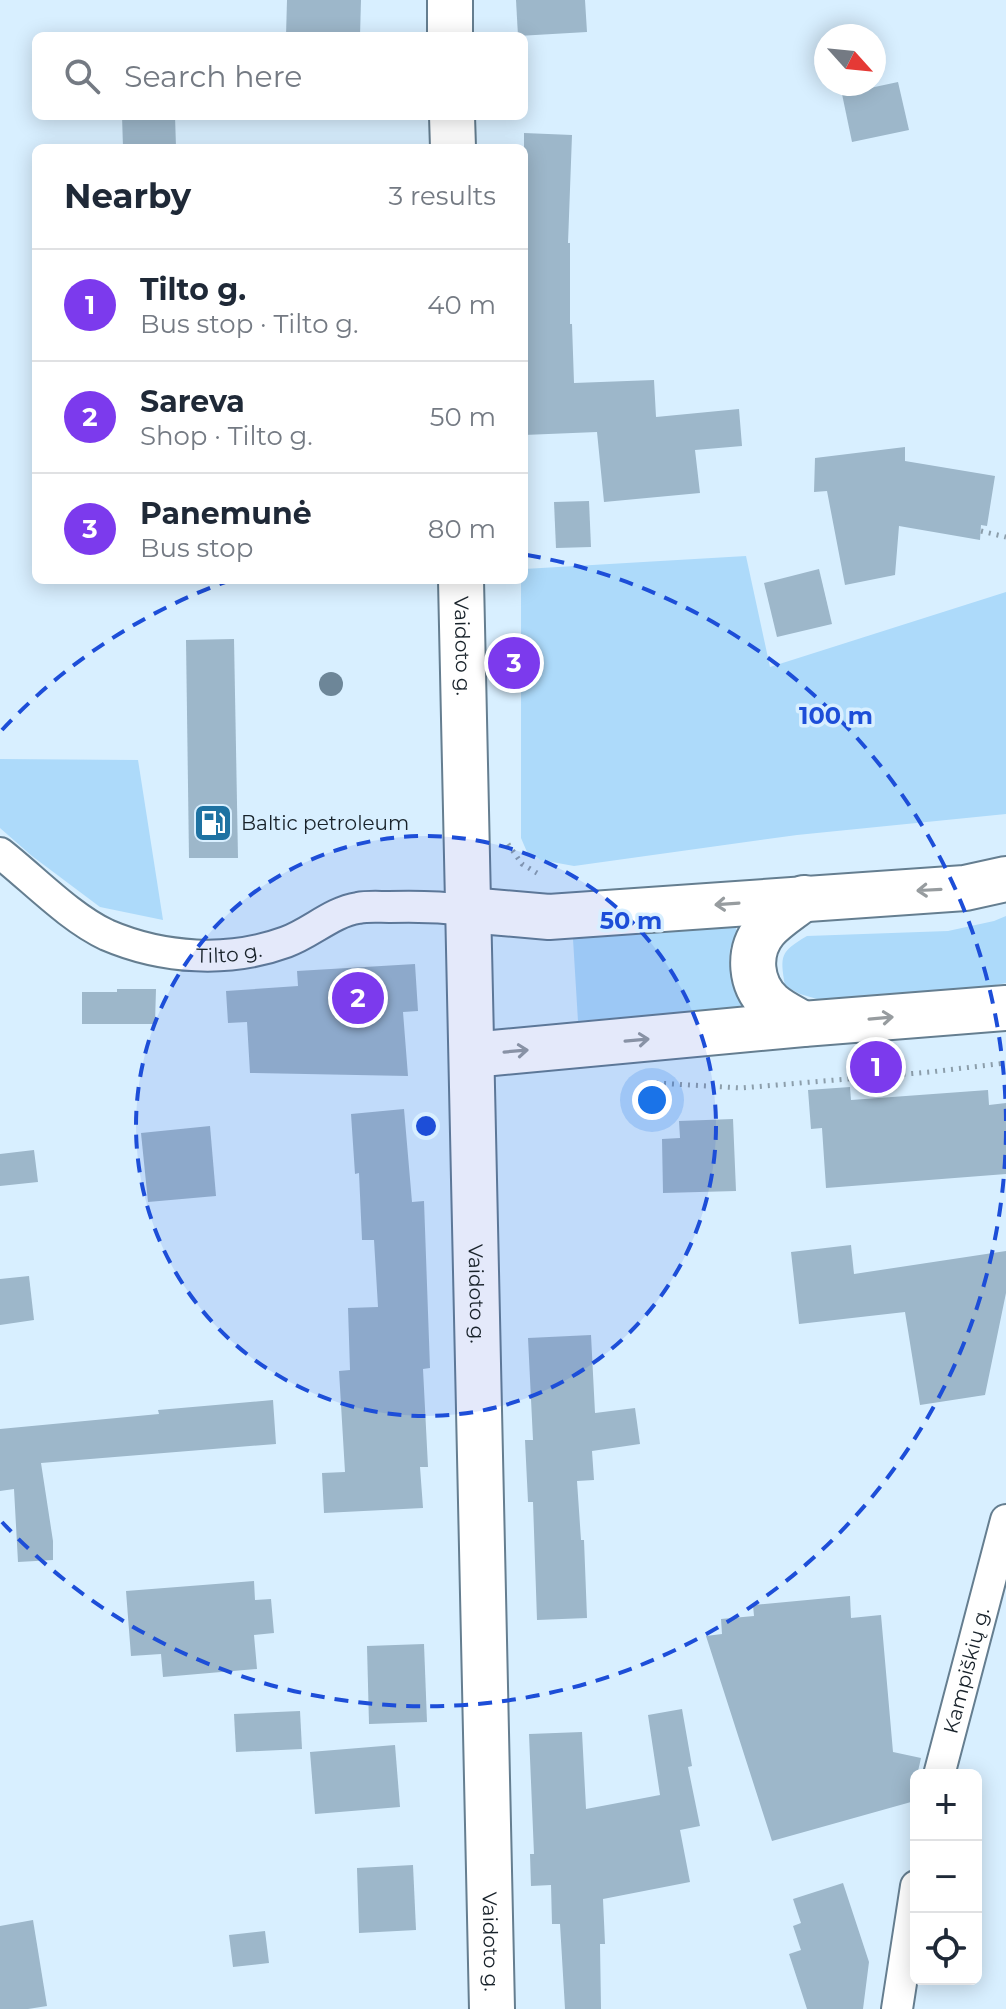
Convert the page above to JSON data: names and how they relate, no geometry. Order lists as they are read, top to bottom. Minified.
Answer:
{"streets":{"main road":["Vaidoto g.","Tilto g."],"street":["Kampiškių g."]},"crossings":[["Vaidoto g.","Tilto g."]],"one_way":["Tilto g."],"places":{"fuel station":["Baltic petroleum"]},"north":"bottom right","page":{"search":"Search here","heading":["Nearby","3 results"],"list":[{"mark":"1","name":"Tilto g.","note":"Bus stop · Tilto g.","value":"40 m"},{"mark":"2","name":"Sareva","note":"Shop · Tilto g.","value":"50 m"},{"mark":"3","name":"Panemunė","note":"Bus stop","value":"80 m"}],"pins":["3","2","1"],"map_buttons":["+","−"]},"rings":["100 m","50 m"]}
